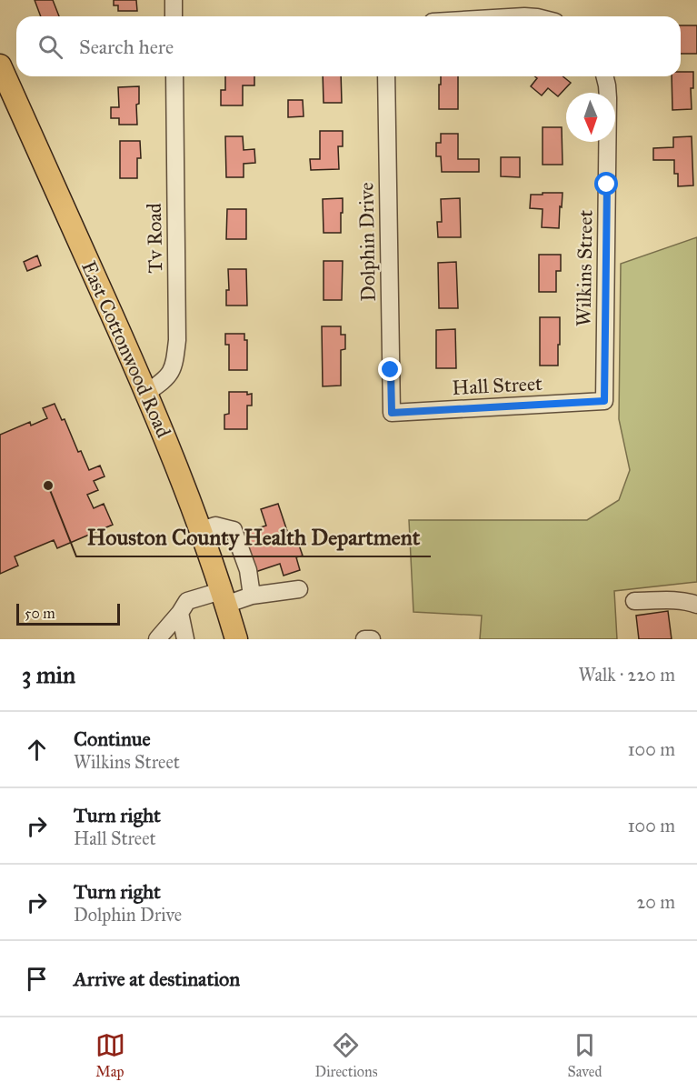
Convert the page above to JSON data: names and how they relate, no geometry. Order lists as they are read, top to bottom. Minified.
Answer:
{"streets":{"main road":["East Cottonwood Road"],"street":["Tv Road","Dolphin Drive","Wilkins Street","Hall Street"]},"crossings":[["Tv Road","East Cottonwood Road"],["Dolphin Drive","Hall Street"],["Wilkins Street","Hall Street"]],"places":["Houston County Health Department"],"scale_bar":"50 m","north":"bottom","page":{"search":"Search here","scale":"50 m","heading":["3 min","Walk · 220 m"],"list":[["Continue","Wilkins Street","100 m"],["Turn right","Hall Street","100 m"],["Turn right","Dolphin Drive","20 m"],"Arrive at destination"],"nav":["Map","Directions","Saved"]}}
